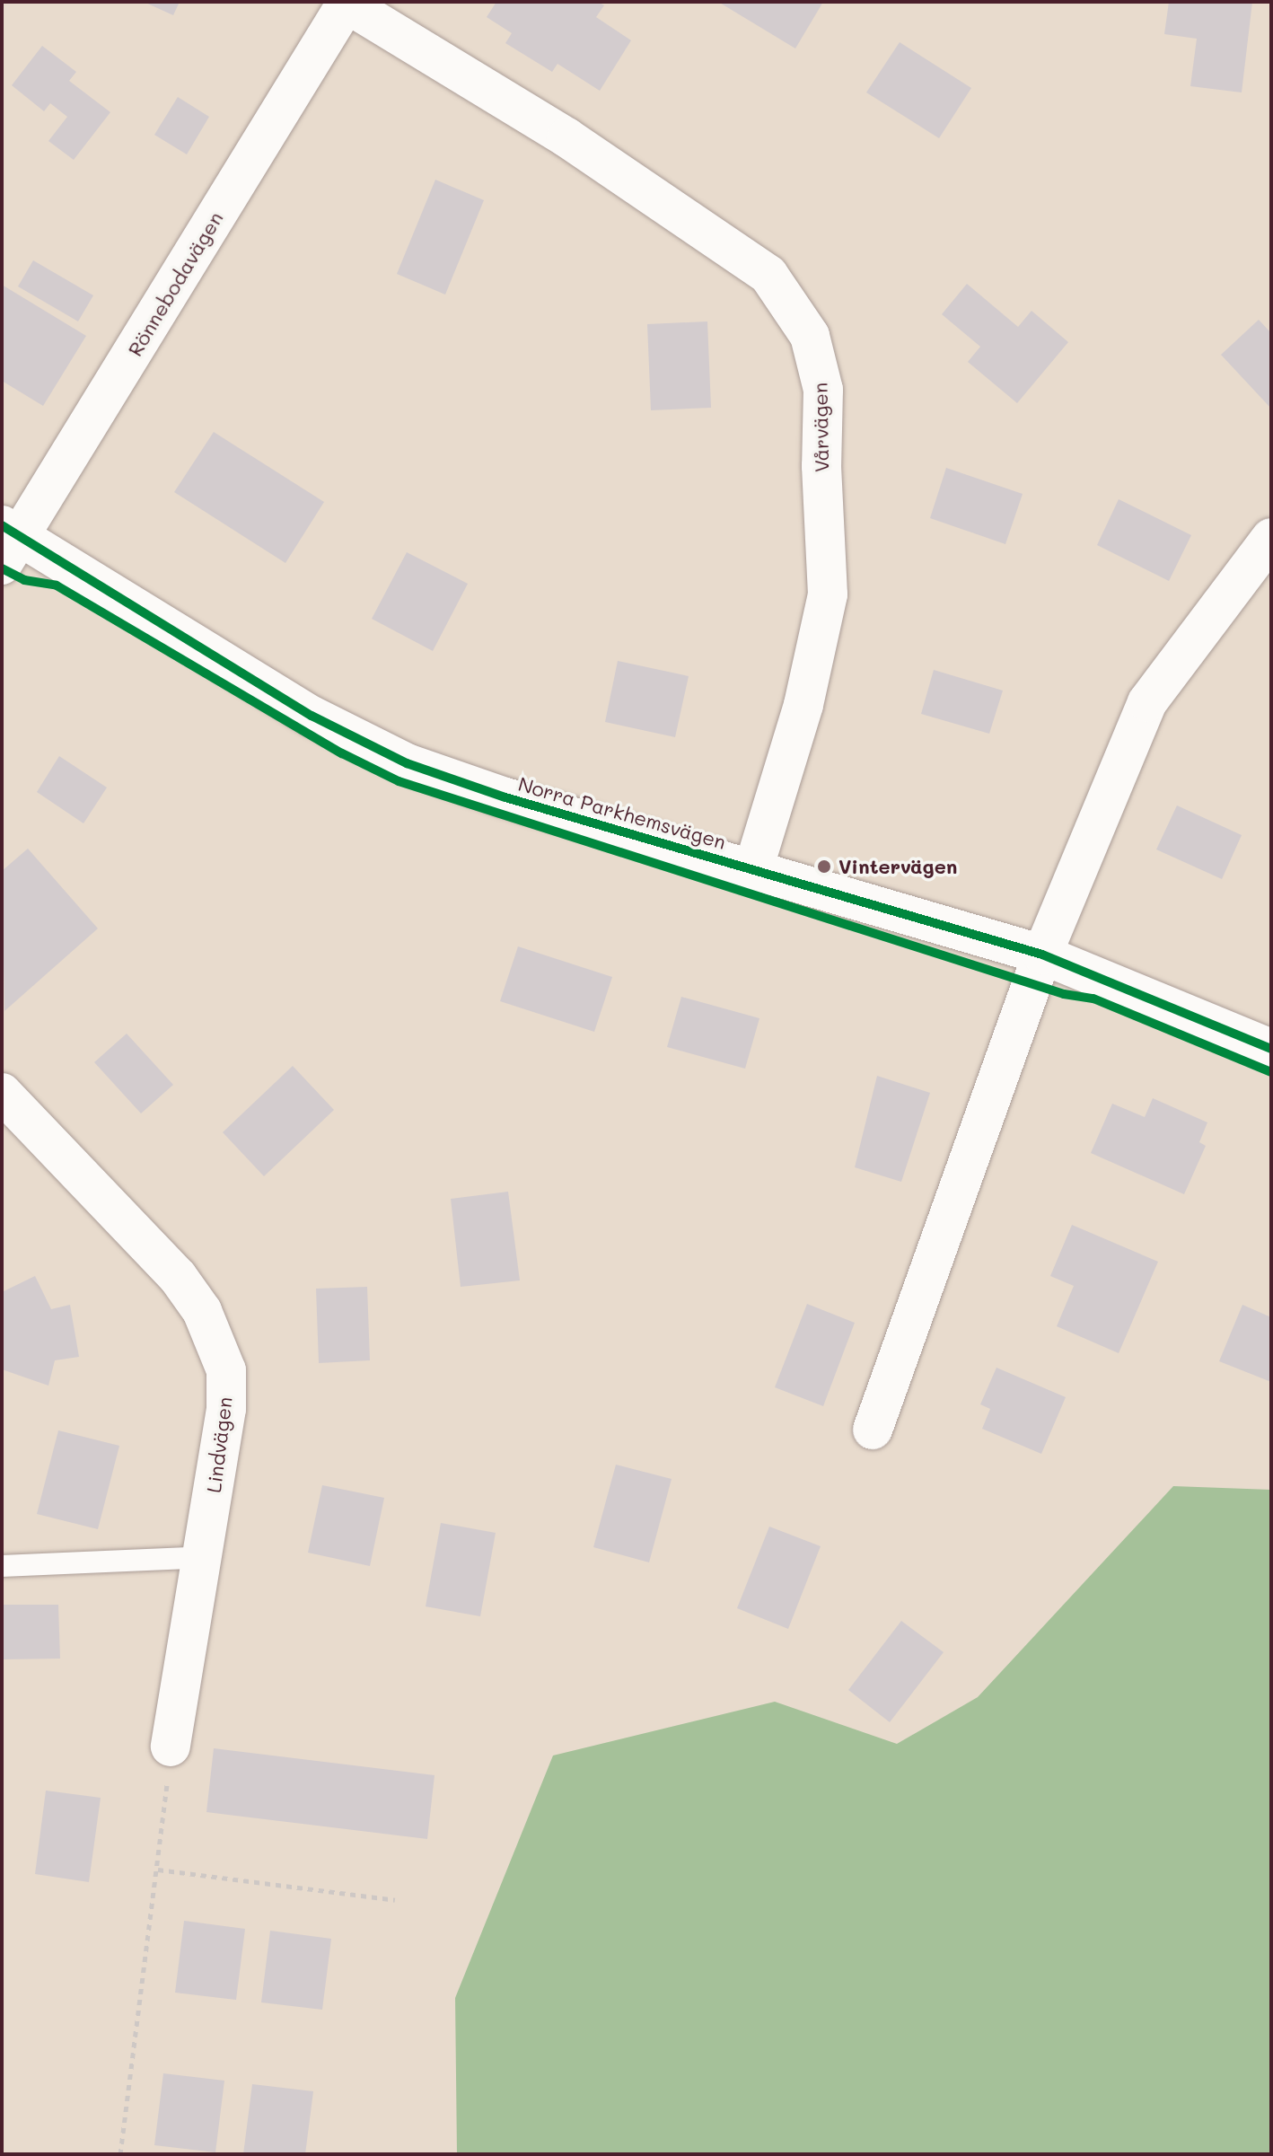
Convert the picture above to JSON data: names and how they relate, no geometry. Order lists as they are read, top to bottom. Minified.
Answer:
{"streets":{"street":["Rönnebodavägen","Vårvägen","Norra Parkhemsvägen","Lindvägen"]},"crossings":[["Rönnebodavägen","Vårvägen"],["Rönnebodavägen","Norra Parkhemsvägen"],["Vårvägen","Norra Parkhemsvägen"]],"places":["Vintervägen"]}
